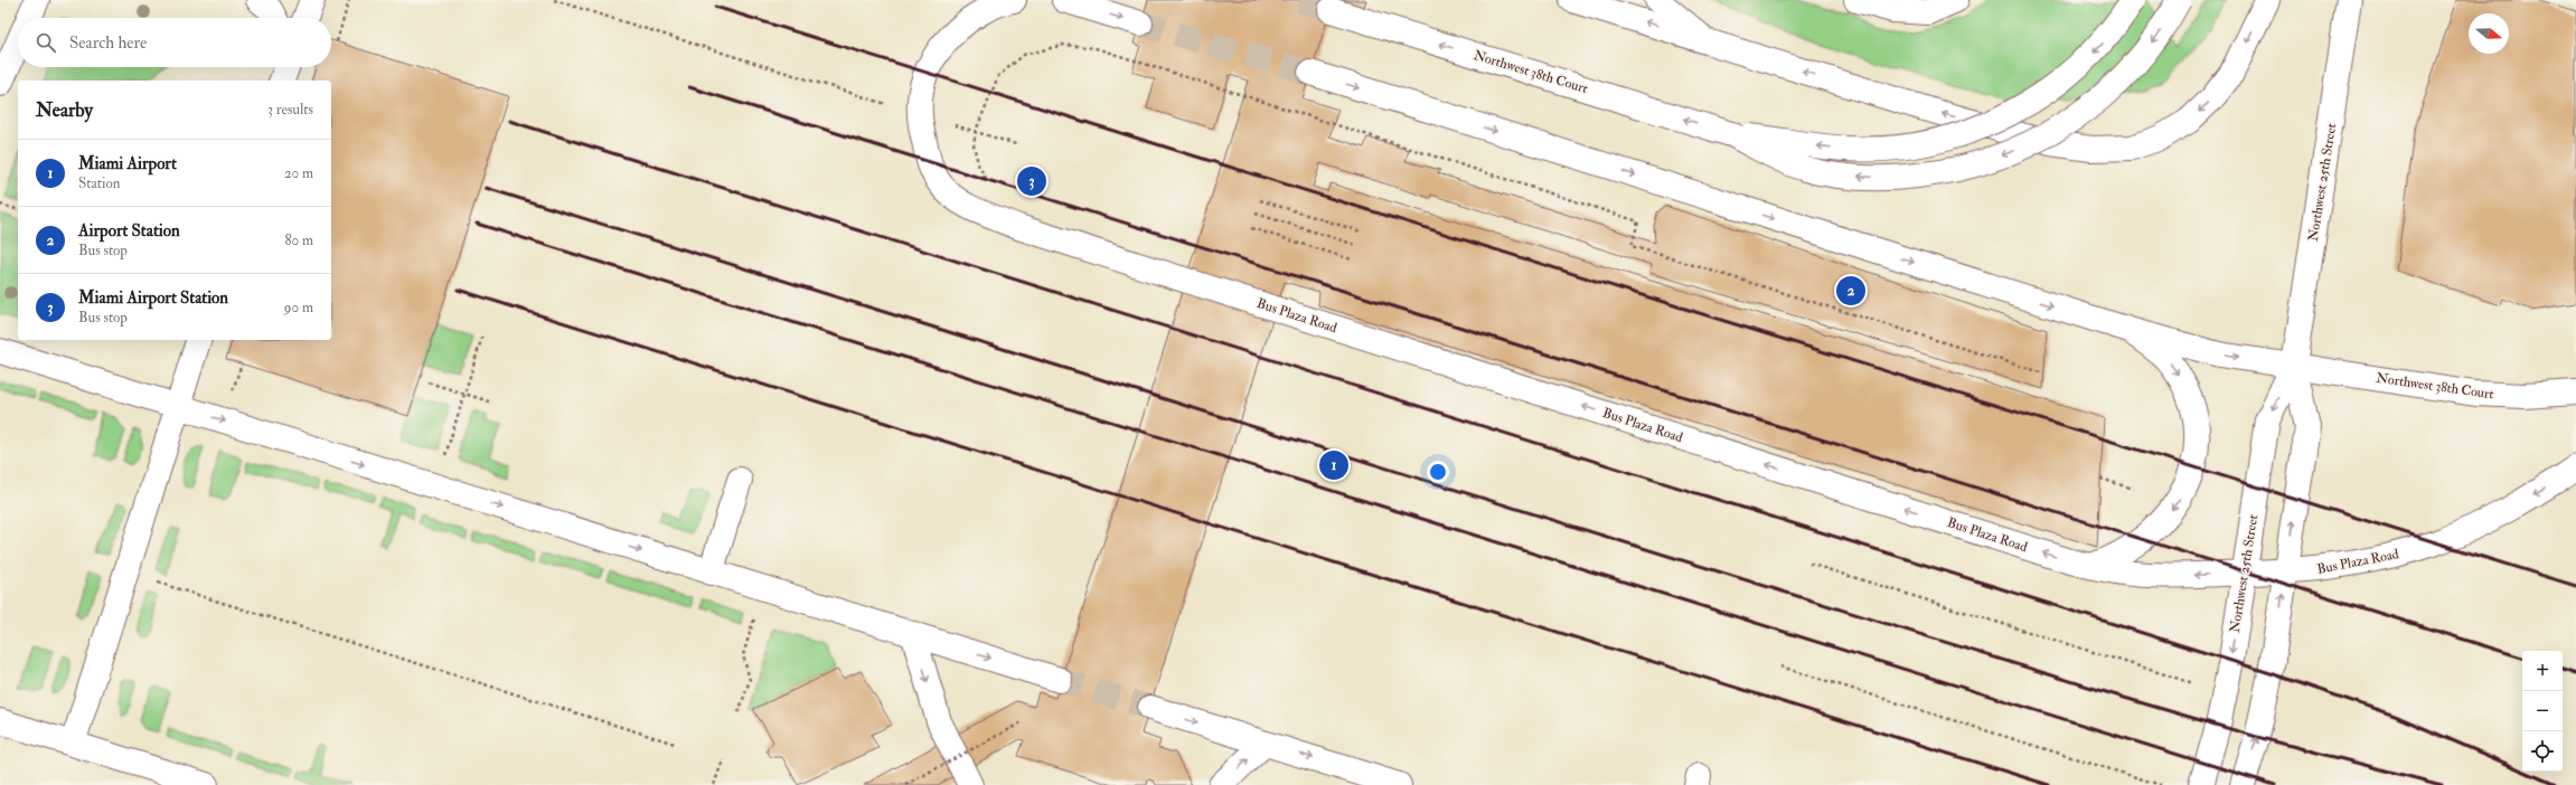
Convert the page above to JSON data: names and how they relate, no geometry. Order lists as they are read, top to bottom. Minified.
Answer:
{"streets":{"street":["Northwest 38th Court","Northwest 25th Street","Bus Plaza Road"]},"crossings":[["Northwest 38th Court","Northwest 25th Street"],["Northwest 25th Street","Bus Plaza Road"]],"one_way":["Bus Plaza Road"],"north":"right","page":{"search":"Search here","heading":["Nearby","3 results"],"list":[{"mark":"1","name":"Miami Airport","note":"Station","value":"20 m"},{"mark":"2","name":"Airport Station","note":"Bus stop","value":"80 m"},{"mark":"3","name":"Miami Airport Station","note":"Bus stop","value":"90 m"}],"pins":["3","2","1"],"map_buttons":["+","−"]}}
